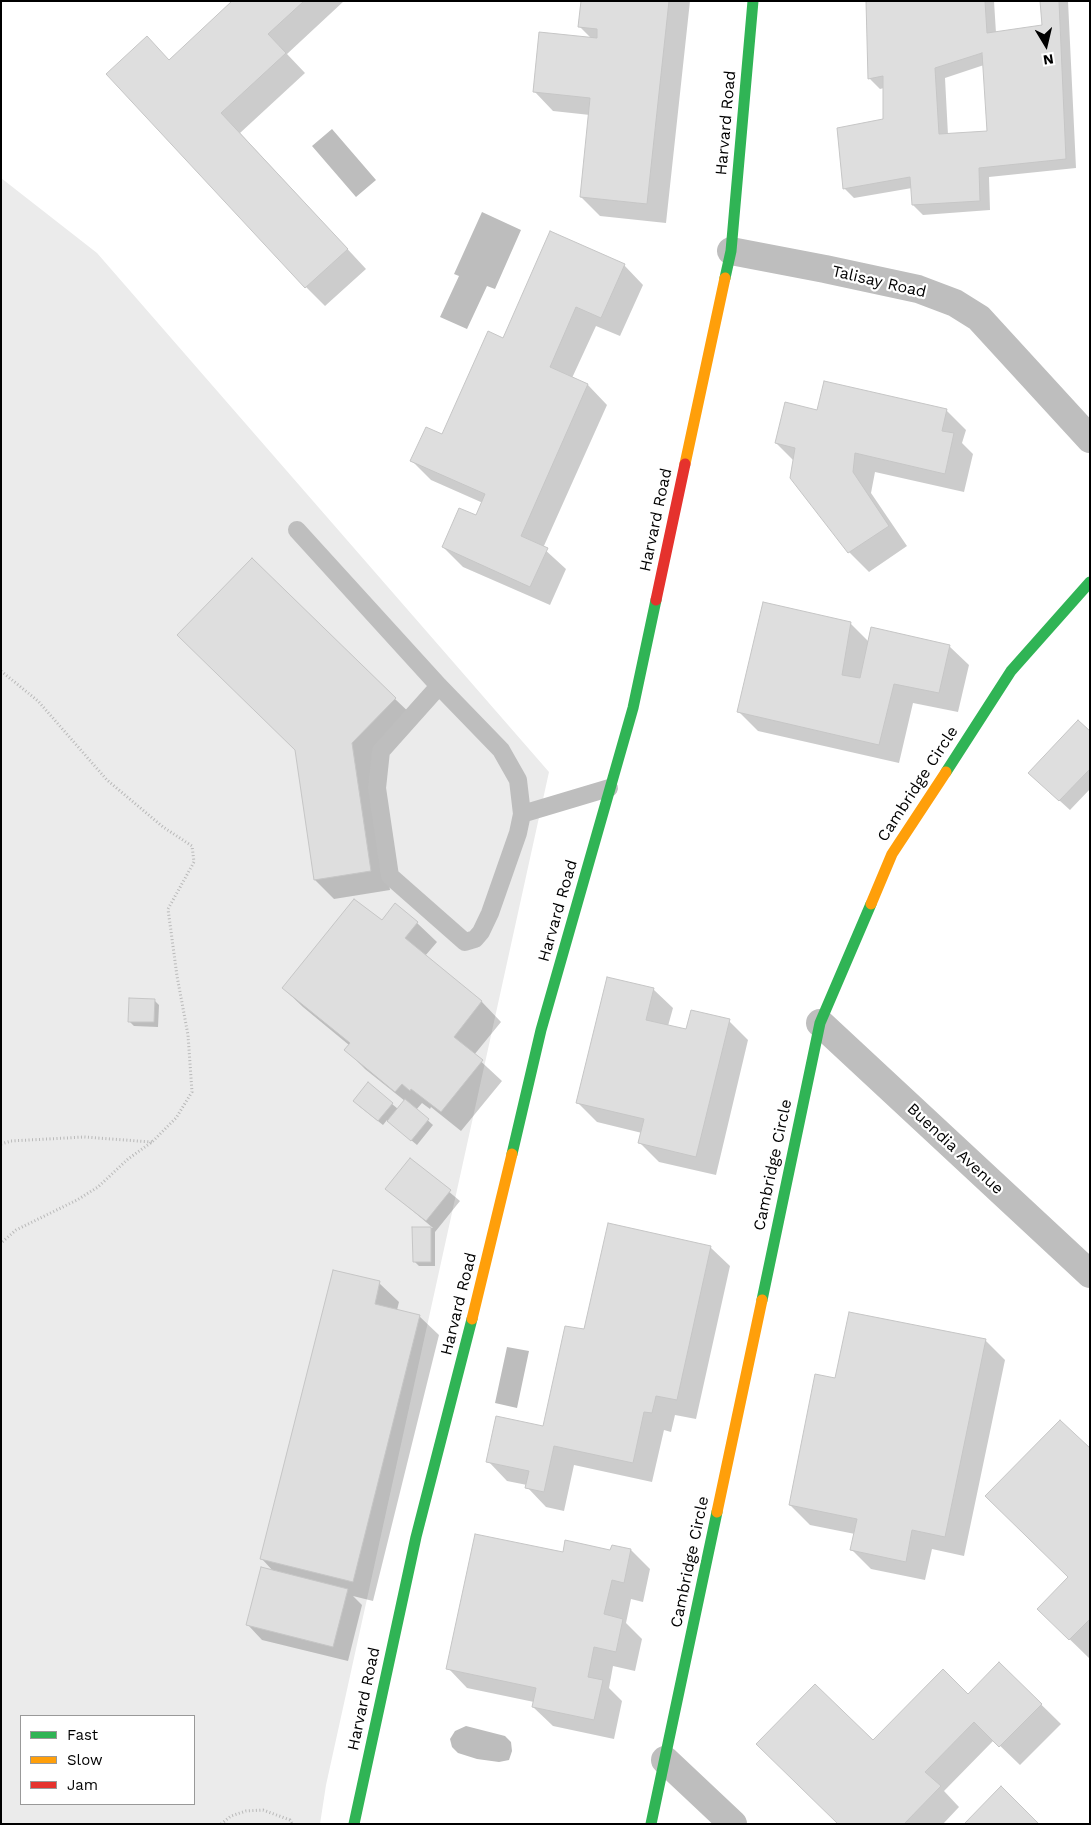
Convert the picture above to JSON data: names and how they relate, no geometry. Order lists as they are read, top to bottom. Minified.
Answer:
{"streets":{"street":["Harvard Road","Talisay Road","Cambridge Circle","Buendia Avenue"]},"crossings":[["Harvard Road","Talisay Road"],["Cambridge Circle","Buendia Avenue"]],"legend":["Fast","Slow","Jam"],"north":"bottom"}
